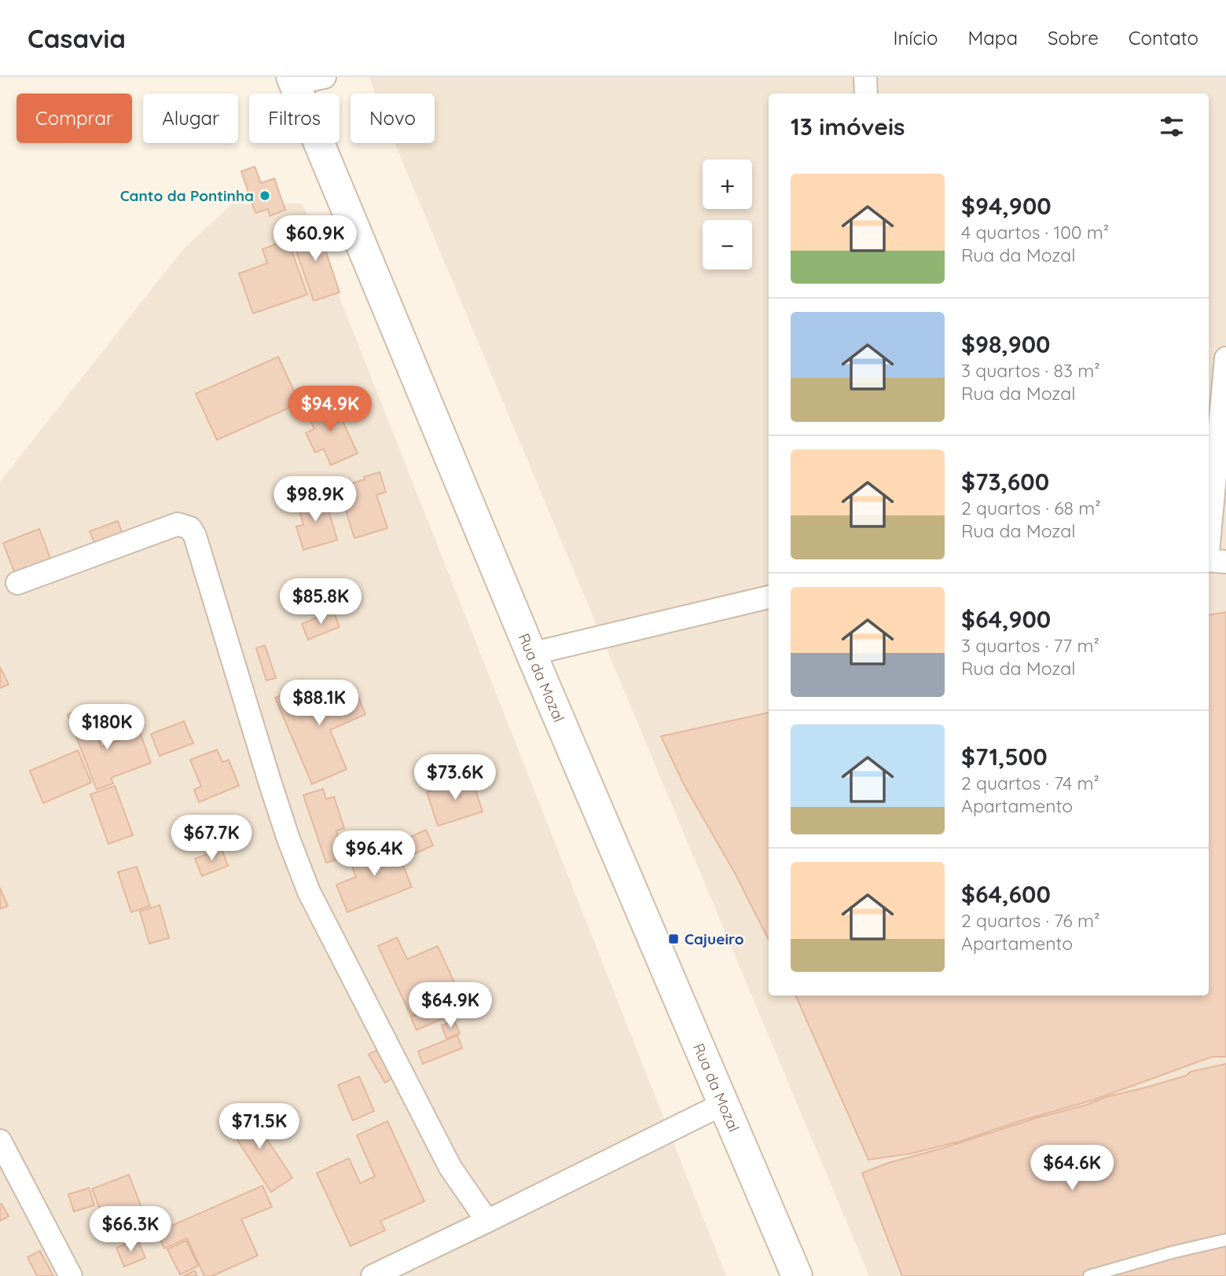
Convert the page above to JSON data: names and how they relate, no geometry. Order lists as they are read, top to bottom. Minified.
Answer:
{"streets":{"main road":["Rua da Mozal"]},"places":{"other":["Canto da Pontinha"],"transit":["Cajueiro"]},"page":{"header":"Casavia","nav":["Início","Mapa","Sobre","Contato"],"chip":["Comprar","Alugar","Filtros","Novo"],"heading":"13 imóveis","map_buttons":["+","−"],"list":[{"name":"$94,900","note":"4 quartos · 100 m² · Rua da Mozal"},{"name":"$98,900","note":"3 quartos · 83 m² · Rua da Mozal"},{"name":"$73,600","note":"2 quartos · 68 m² · Rua da Mozal"},{"name":"$64,900","note":"3 quartos · 77 m² · Rua da Mozal"},{"name":"$71,500","note":"2 quartos · 74 m² · Apartamento"},{"name":"$64,600","note":"2 quartos · 76 m² · Apartamento"}],"price":["$60.9K","$94.9K","$98.9K","$85.8K","$88.1K","$180K","$73.6K","$67.7K","$96.4K","$64.9K","$71.5K","$64.6K","$66.3K"]}}
